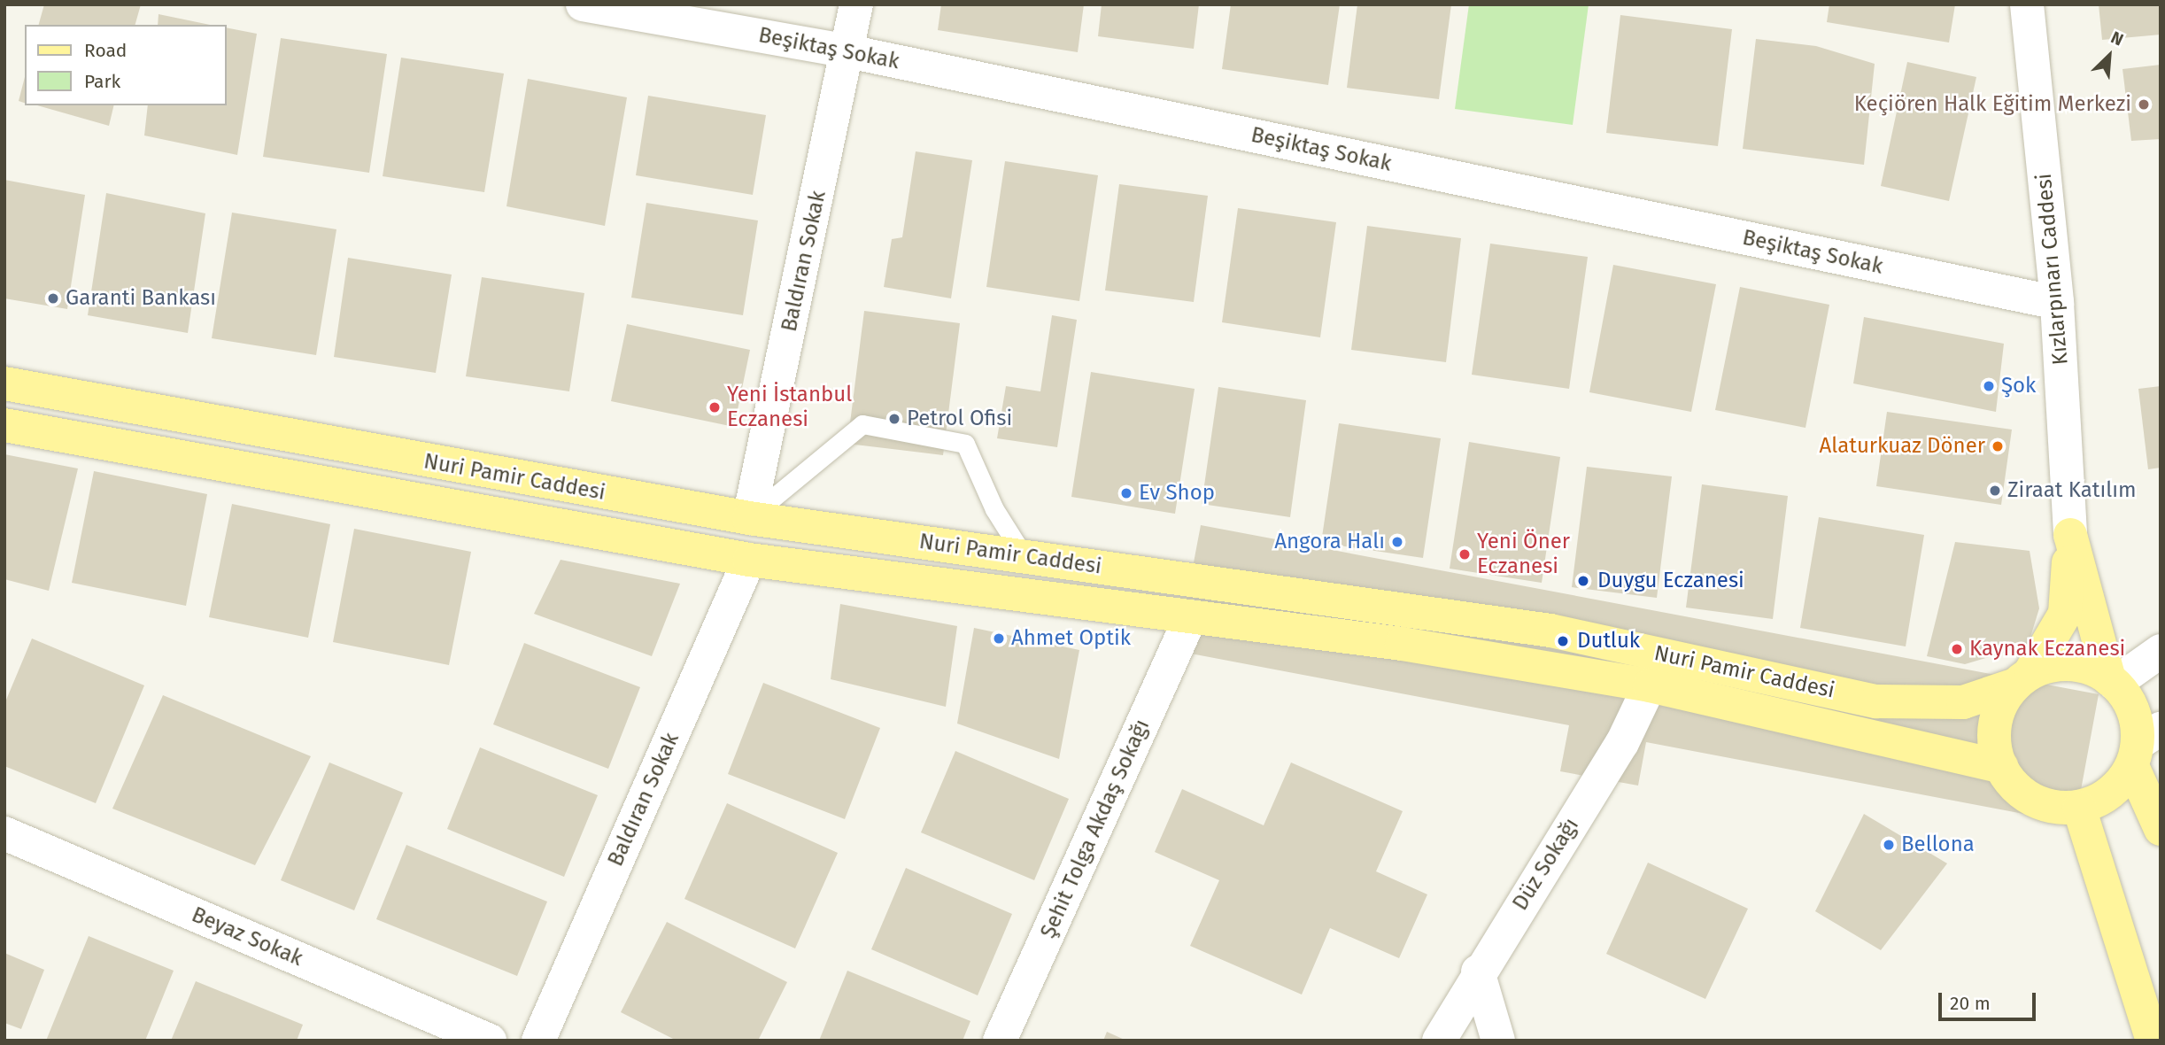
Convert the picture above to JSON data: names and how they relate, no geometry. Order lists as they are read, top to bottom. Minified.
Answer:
{"streets":{"main road":["Nuri Pamir Caddesi"],"street":["Beşiktaş Sokak","Baldıran Sokak","Kızlarpınarı Caddesi","Şehit Tolga Akdaş Sokağı","Düz Sokağı","Beyaz Sokak"]},"crossings":[["Beşiktaş Sokak","Baldıran Sokak"],["Beşiktaş Sokak","Kızlarpınarı Caddesi"],["Baldıran Sokak","Nuri Pamir Caddesi"],["Nuri Pamir Caddesi","Şehit Tolga Akdaş Sokağı"],["Nuri Pamir Caddesi","Düz Sokağı"]],"places":["Keçiören Halk Eğitim Merkezi","Garanti Bankası","Şok","Yeni İstanbul Eczanesi","Petrol Ofisi","Alaturkuaz Döner","Ziraat Katılım","Ev Shop","Angora Halı","Yeni Öner Eczanesi","Duygu Eczanesi","Ahmet Optik","Dutluk","Kaynak Eczanesi","Bellona"],"legend":["Road","Park"],"scale_bar":"20 m","north":"top right"}
